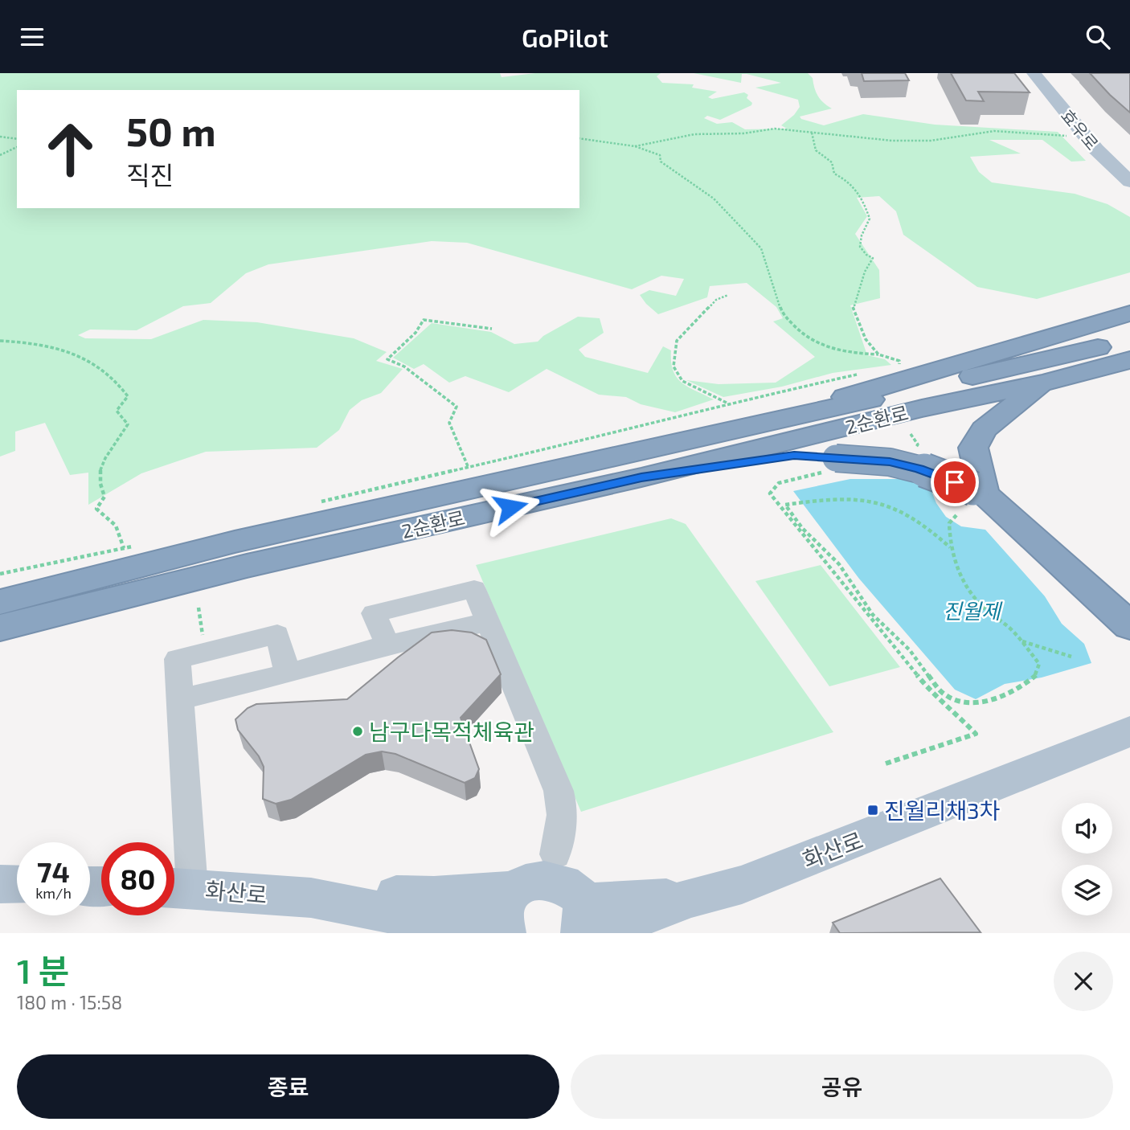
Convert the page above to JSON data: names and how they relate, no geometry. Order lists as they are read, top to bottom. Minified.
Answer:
{"streets":{"highway":["2순환로"],"main road":["효우로","화산로"]},"water":["진월제"],"places":{"other":["남구다목적체육관"],"transit":["진월리채3차"]},"page":{"header":"GoPilot","turn":["50 m","직진"],"speed":"74 km/h","limit":"80","heading":["1 분","180 m · 15:58"],"buttons":["종료","공유"]}}
